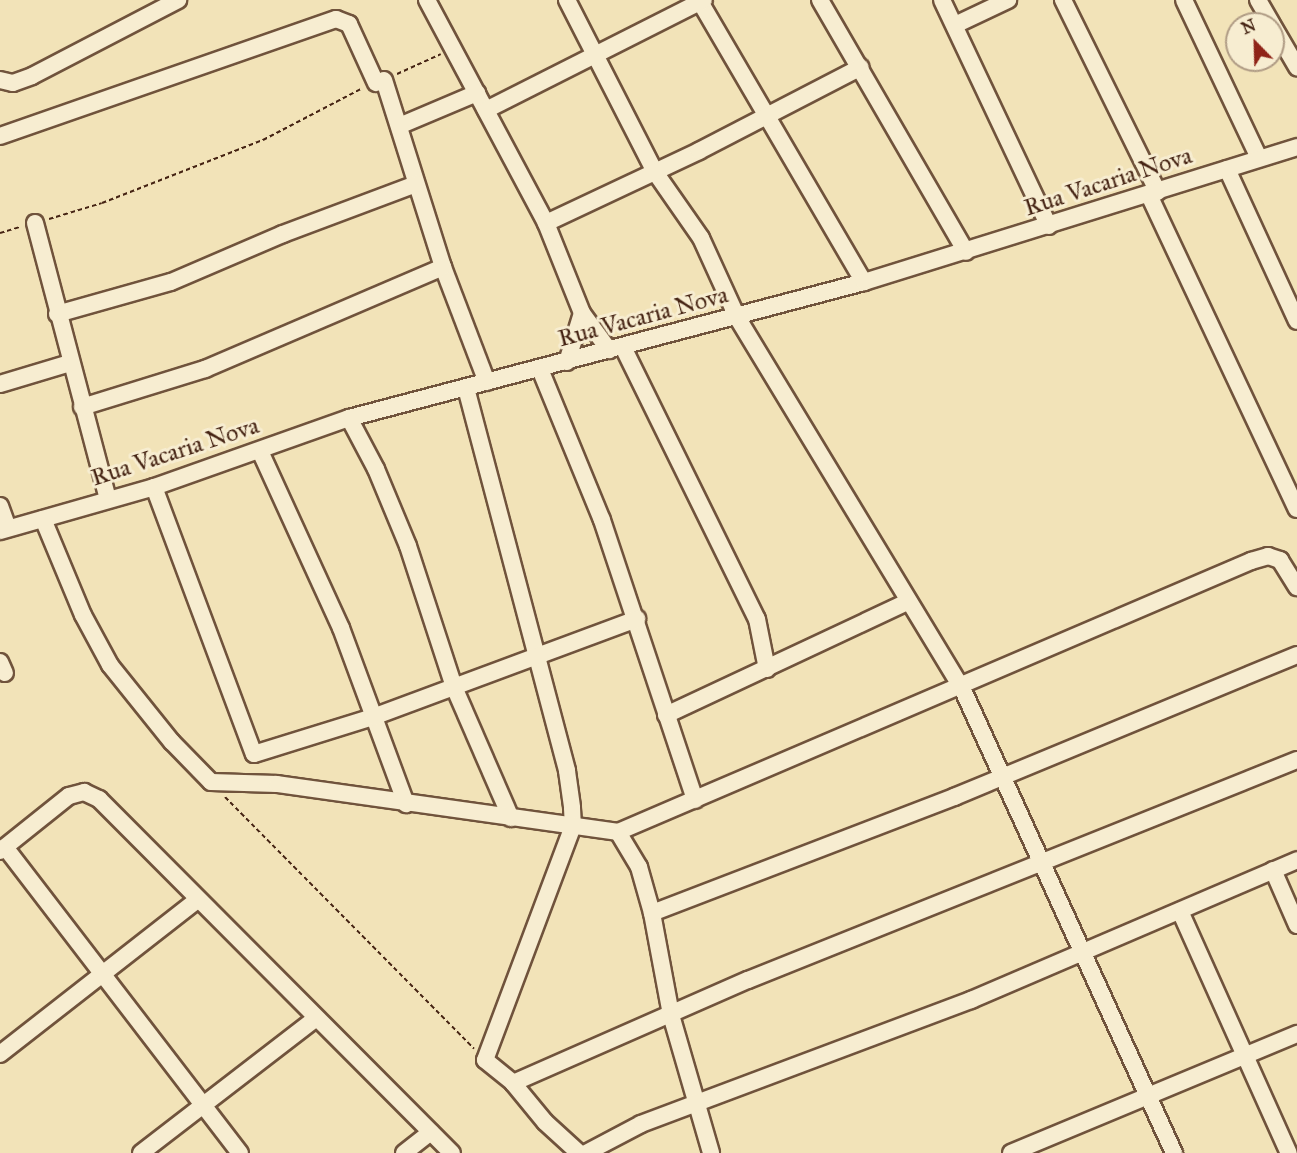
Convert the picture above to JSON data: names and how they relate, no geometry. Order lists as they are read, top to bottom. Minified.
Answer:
{"streets":{"street":["Rua Vacaria Nova"]},"north":"top left"}
